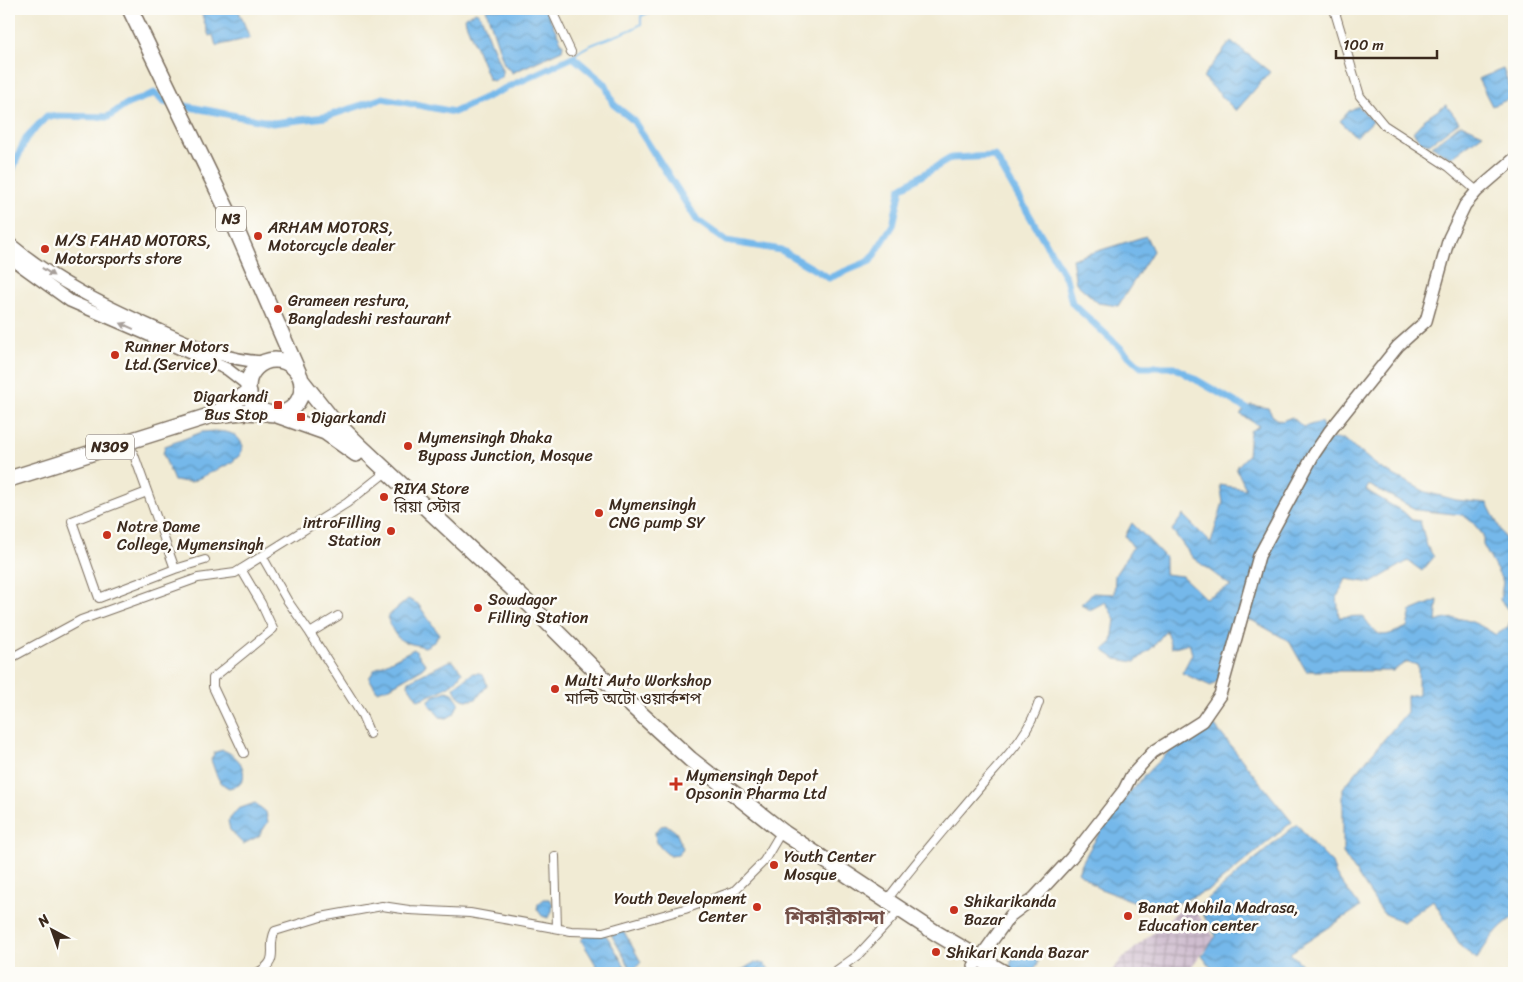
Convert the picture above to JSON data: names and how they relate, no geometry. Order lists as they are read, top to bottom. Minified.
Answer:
{"streets":{"highway":["N3","N309"]},"crossings":[["N3","N309"]],"districts":["শিকারীকান্দা"],"places":{"other":["ARHAM MOTORS, Motorcycle dealer","M/S FAHAD MOTORS, Motorsports store","Grameen restura, Bangladeshi restaurant","Runner Motors Ltd.(Service)","Mymensingh Dhaka Bypass Junction, Mosque","RIYA Store রিয়া স্টোর","Mymensingh CNG pump SY","introFilling Station","Notre Dame College, Mymensingh","Sowdagor Filling Station","Multi Auto Workshop মাল্টি অটো ওয়ার্কশপ","Youth Center Mosque","Youth Development Center","Shikarikanda Bazar","Banat Mohila Madrasa, Education center","Shikari Kanda Bazar"],"transit":["Digarkandi Bus Stop","Digarkandi"],"health":["Mymensingh Depot Opsonin Pharma Ltd"]},"scale_bar":"100 m","north":"top left"}
